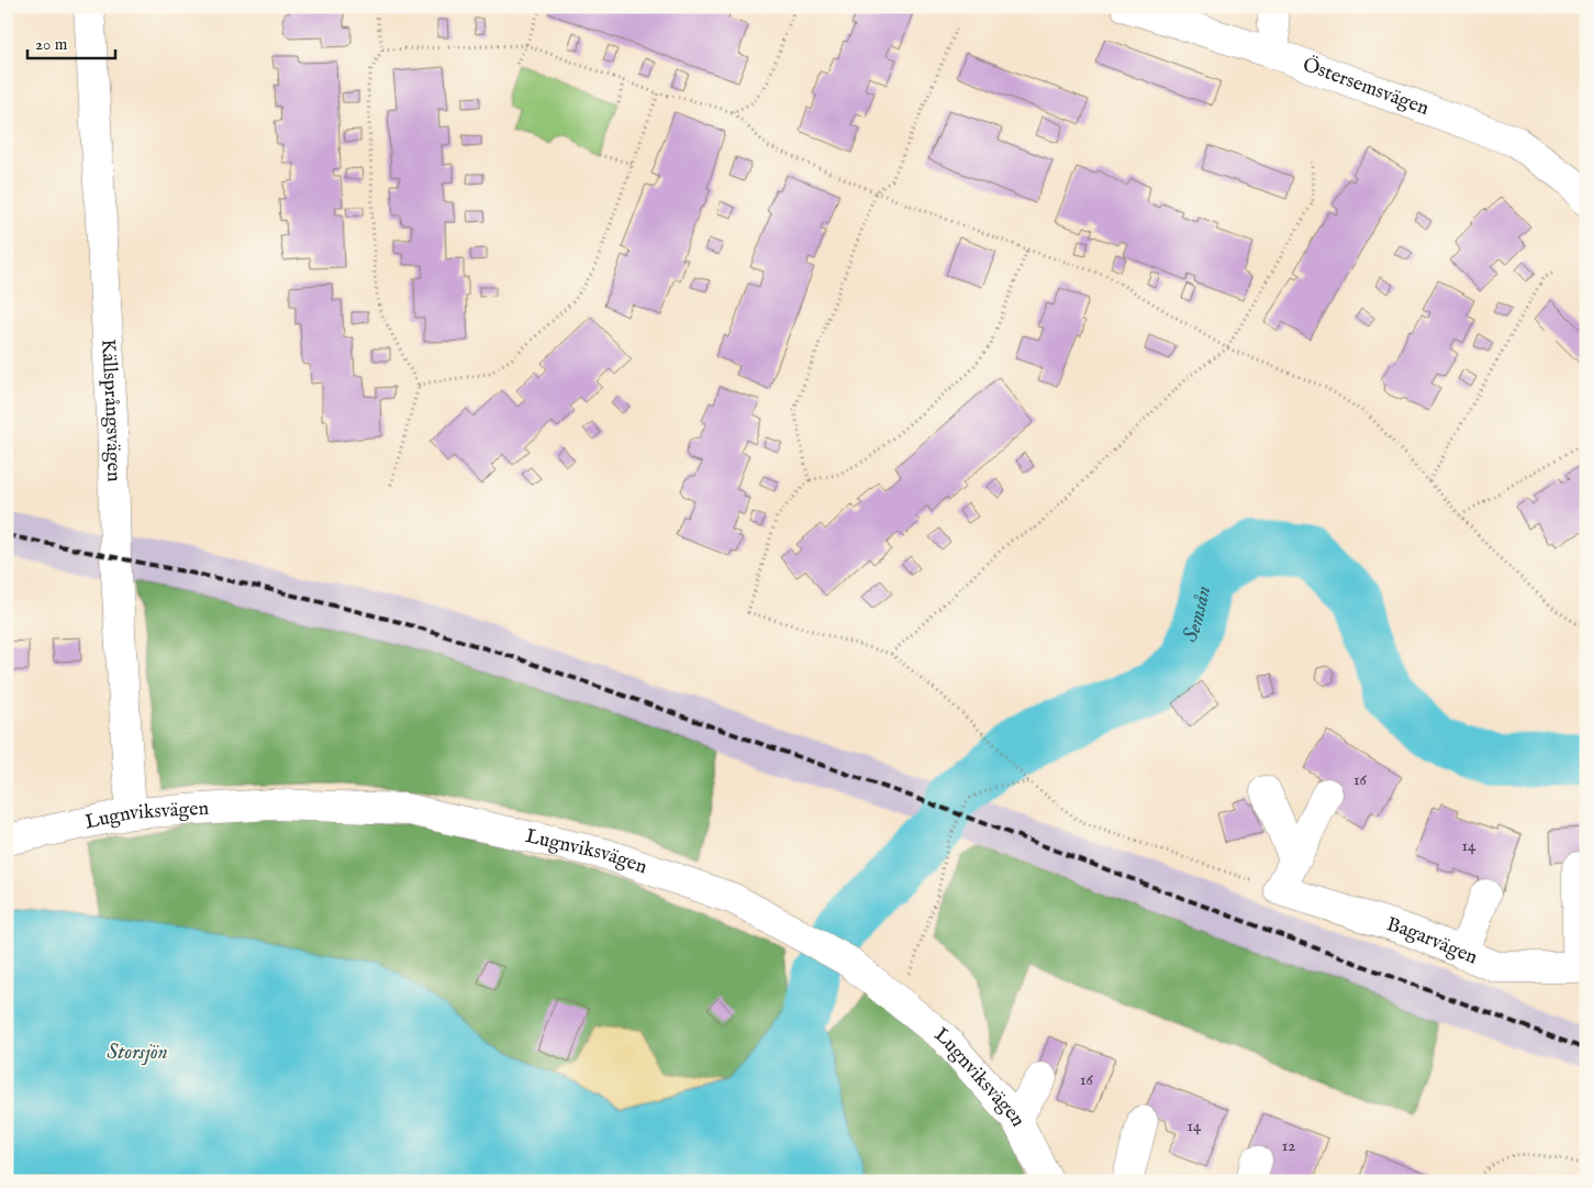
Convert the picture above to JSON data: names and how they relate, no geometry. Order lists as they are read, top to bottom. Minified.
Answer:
{"streets":{"street":["Östersemsvägen","Källsprångsvägen","Lugnviksvägen","Bagarvägen"]},"crossings":[["Källsprångsvägen","Lugnviksvägen"]],"water":["Semsån","Storsjön"],"house_numbers":["16","14","16","14","12"],"scale_bar":"20 m"}
